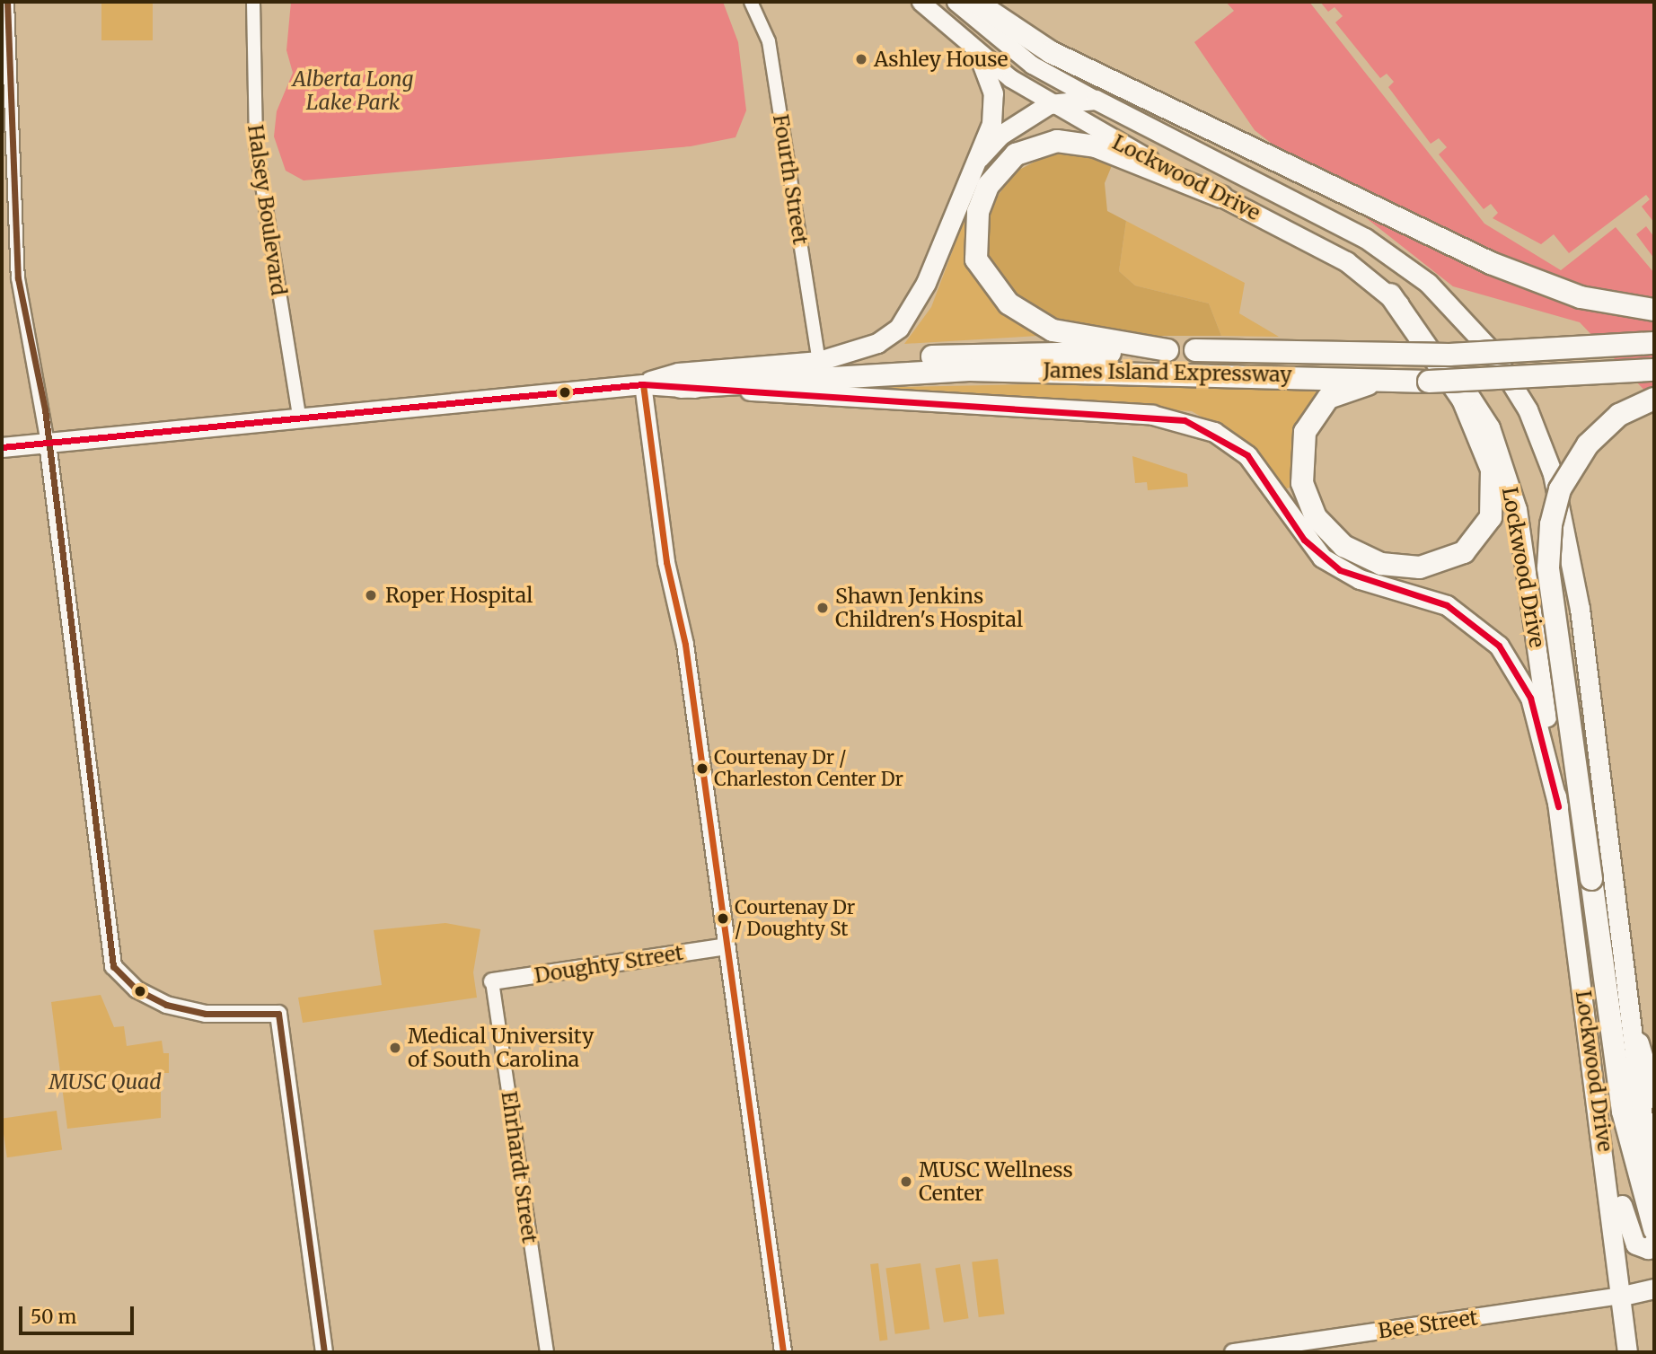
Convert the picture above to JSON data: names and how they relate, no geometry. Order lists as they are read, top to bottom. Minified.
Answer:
{"streets":{"highway":["James Island Expressway"],"main road":["Lockwood Drive"],"street":["Fourth Street","Halsey Boulevard","Doughty Street","Ehrhardt Street","Bee Street"]},"crossings":[["Lockwood Drive","Bee Street"],["Fourth Street","James Island Expressway"],["Doughty Street","Ehrhardt Street"]],"parks":["Alberta Long Lake Park","MUSC Quad"],"places":["Ashley House","Roper Hospital","Shawn Jenkins Children's Hospital","Courtenay Dr / Charleston Center Dr","Courtenay Dr / Doughty St","Medical University of South Carolina","MUSC Wellness Center"],"scale_bar":"50 m"}
